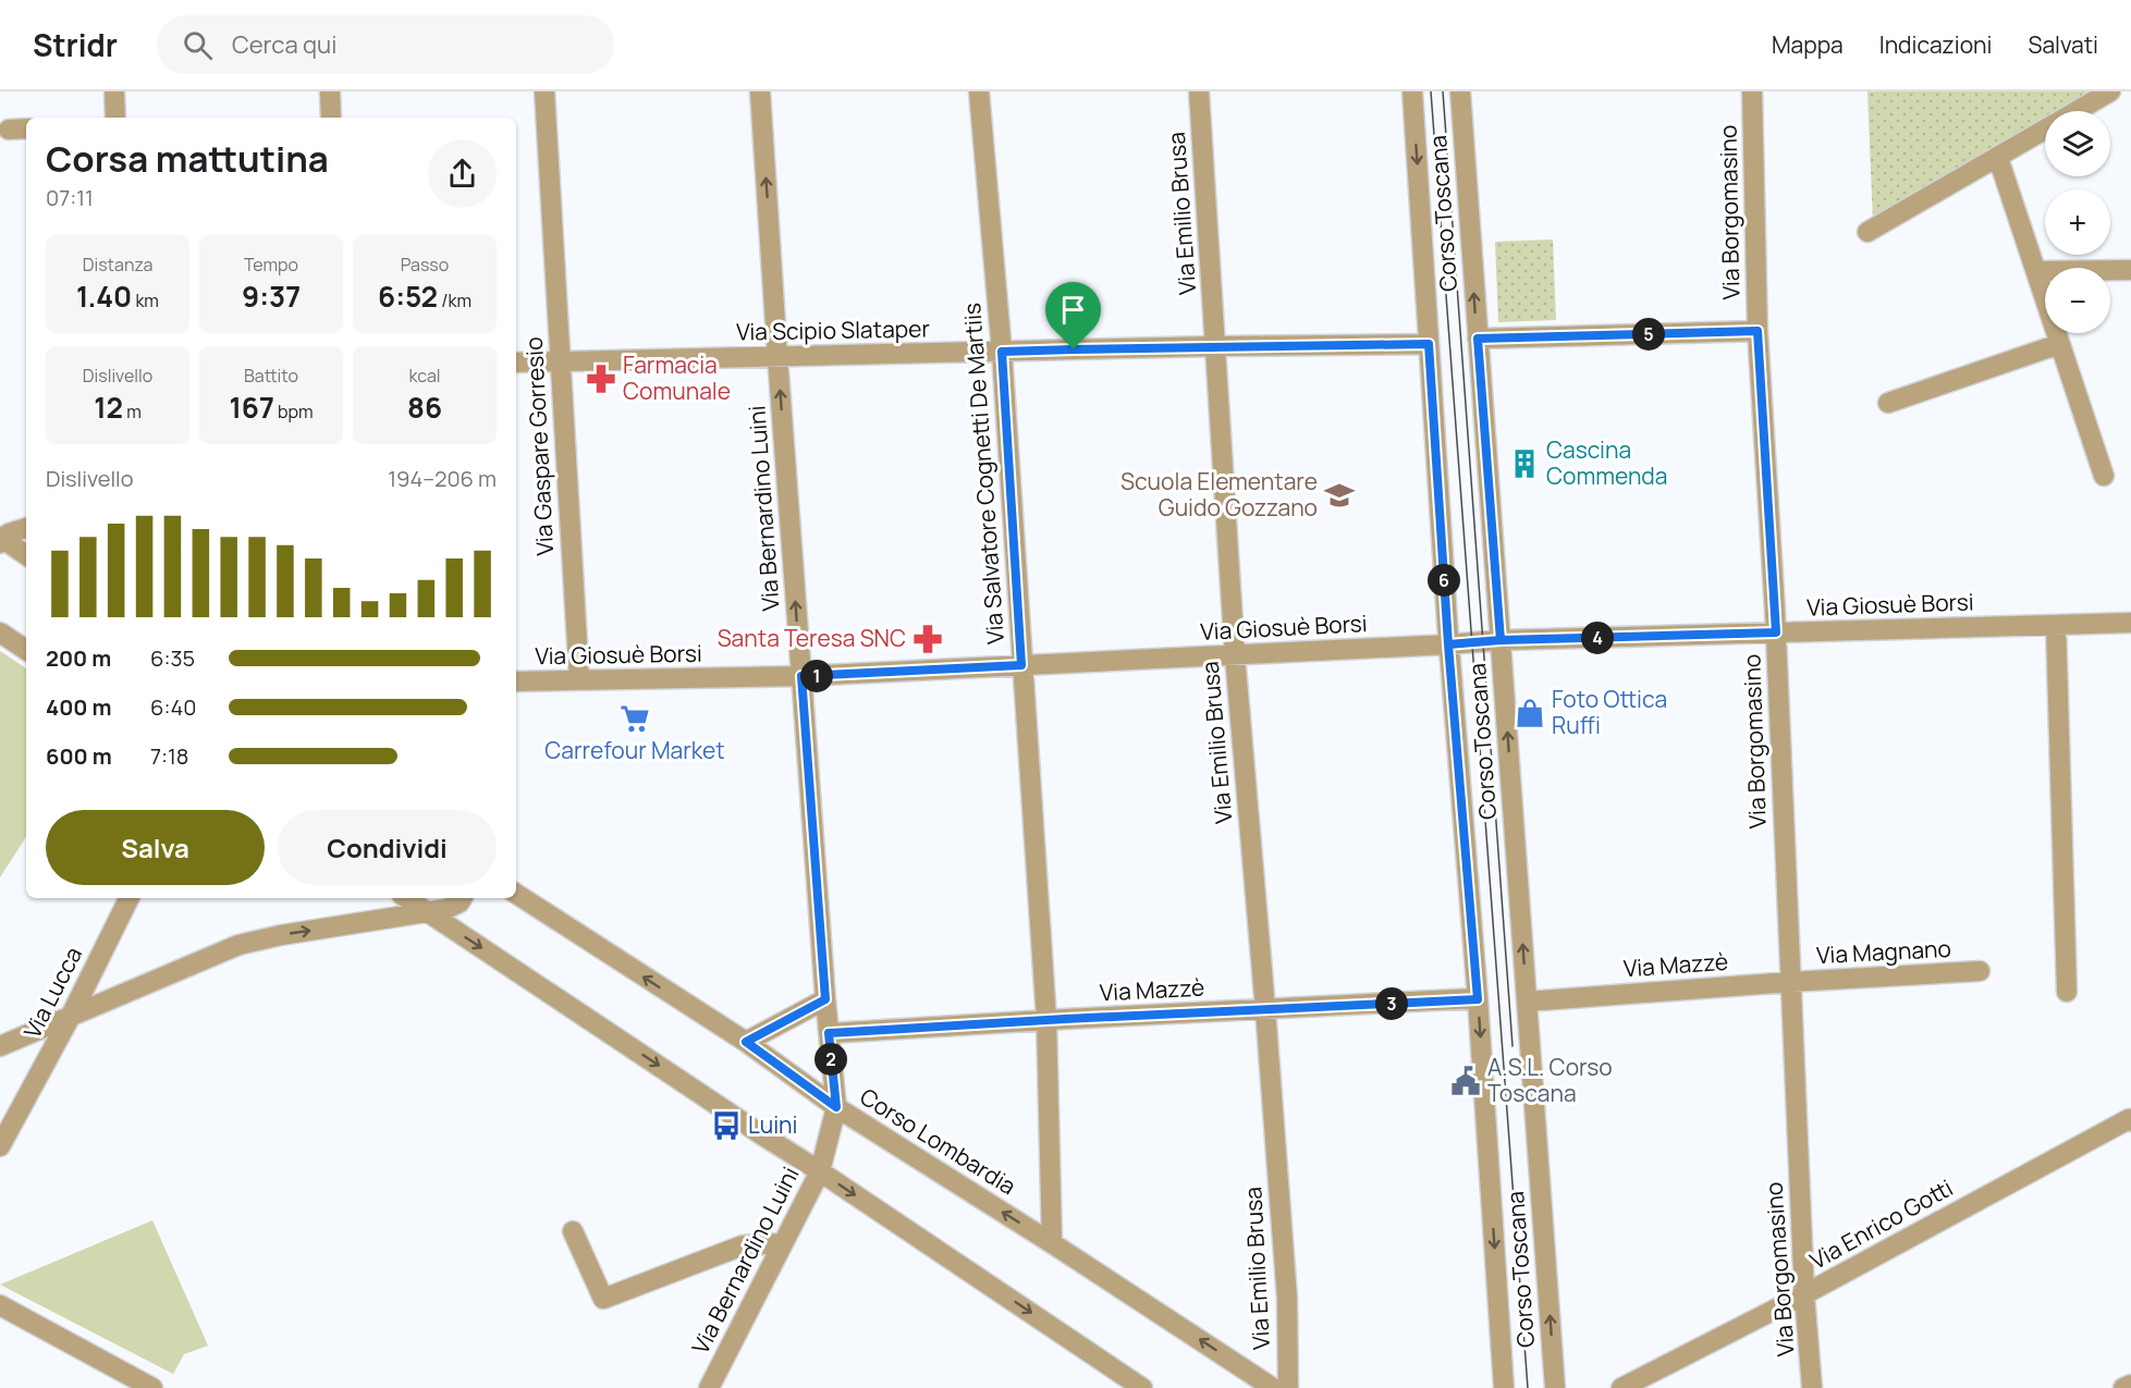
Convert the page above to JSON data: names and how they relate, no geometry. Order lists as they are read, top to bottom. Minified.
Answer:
{"streets":{"street":["Via Borgomasino","Via Emilio Brusa","Corso Toscana","Via Scipio Slataper","Via Gaspare Gorresio","Via Salvatore Cognetti De Martiis","Via Bernardino Luini","Via Giosuè Borsi","Via Magnano","Via Mazzè","Via Lucca","Corso Lombardia","Via Enrico Gotti"]},"crossings":[["Via Borgomasino","Via Giosuè Borsi"],["Via Borgomasino","Via Magnano"],["Via Borgomasino","Via Mazzè"],["Via Borgomasino","Via Enrico Gotti"],["Via Emilio Brusa","Via Scipio Slataper"],["Via Emilio Brusa","Via Giosuè Borsi"],["Via Emilio Brusa","Via Mazzè"],["Corso Toscana","Via Scipio Slataper"],["Corso Toscana","Via Giosuè Borsi"],["Corso Toscana","Via Mazzè"],["Via Scipio Slataper","Via Gaspare Gorresio"],["Via Scipio Slataper","Via Salvatore Cognetti De Martiis"],["Via Scipio Slataper","Via Bernardino Luini"],["Via Gaspare Gorresio","Via Giosuè Borsi"],["Via Salvatore Cognetti De Martiis","Via Giosuè Borsi"],["Via Salvatore Cognetti De Martiis","Via Mazzè"],["Via Salvatore Cognetti De Martiis","Corso Lombardia"],["Via Bernardino Luini","Via Giosuè Borsi"],["Via Bernardino Luini","Via Mazzè"],["Via Bernardino Luini","Corso Lombardia"],["Via Magnano","Via Mazzè"]],"one_way":["Via Bernardino Luini"],"places":{"pharmacy":["Farmacia Comunale","Santa Teresa SNC"],"building":["Cascina Commenda"],"school or university":["Scuola Elementare Guido Gozzano"],"shop":["Foto Ottica Ruffi"],"supermarket":["Carrefour Market"],"public building":["A.S.L. Corso Toscana"],"bus stop":["Luini"]},"page":{"header":"Stridr","search":"Cerca qui","nav":["Mappa","Indicazioni","Salvati"],"map_buttons":["+","−"],"heading":["Corsa mattutina","07:11"],"stats":[["Distanza","1.40 km"],["Tempo","9:37"],["Passo","6:52 /km"],["Dislivello","12 m"],["Battito","167 bpm"],["kcal","86"]],"pins":["5","6","4","1","3","2"],"chart":["Dislivello","194–206 m"],"list":[{"name":"200 m","note":"6:35"},{"name":"400 m","note":"6:40"},{"name":"600 m","note":"7:18"}],"buttons":["Salva","Condividi"]}}
